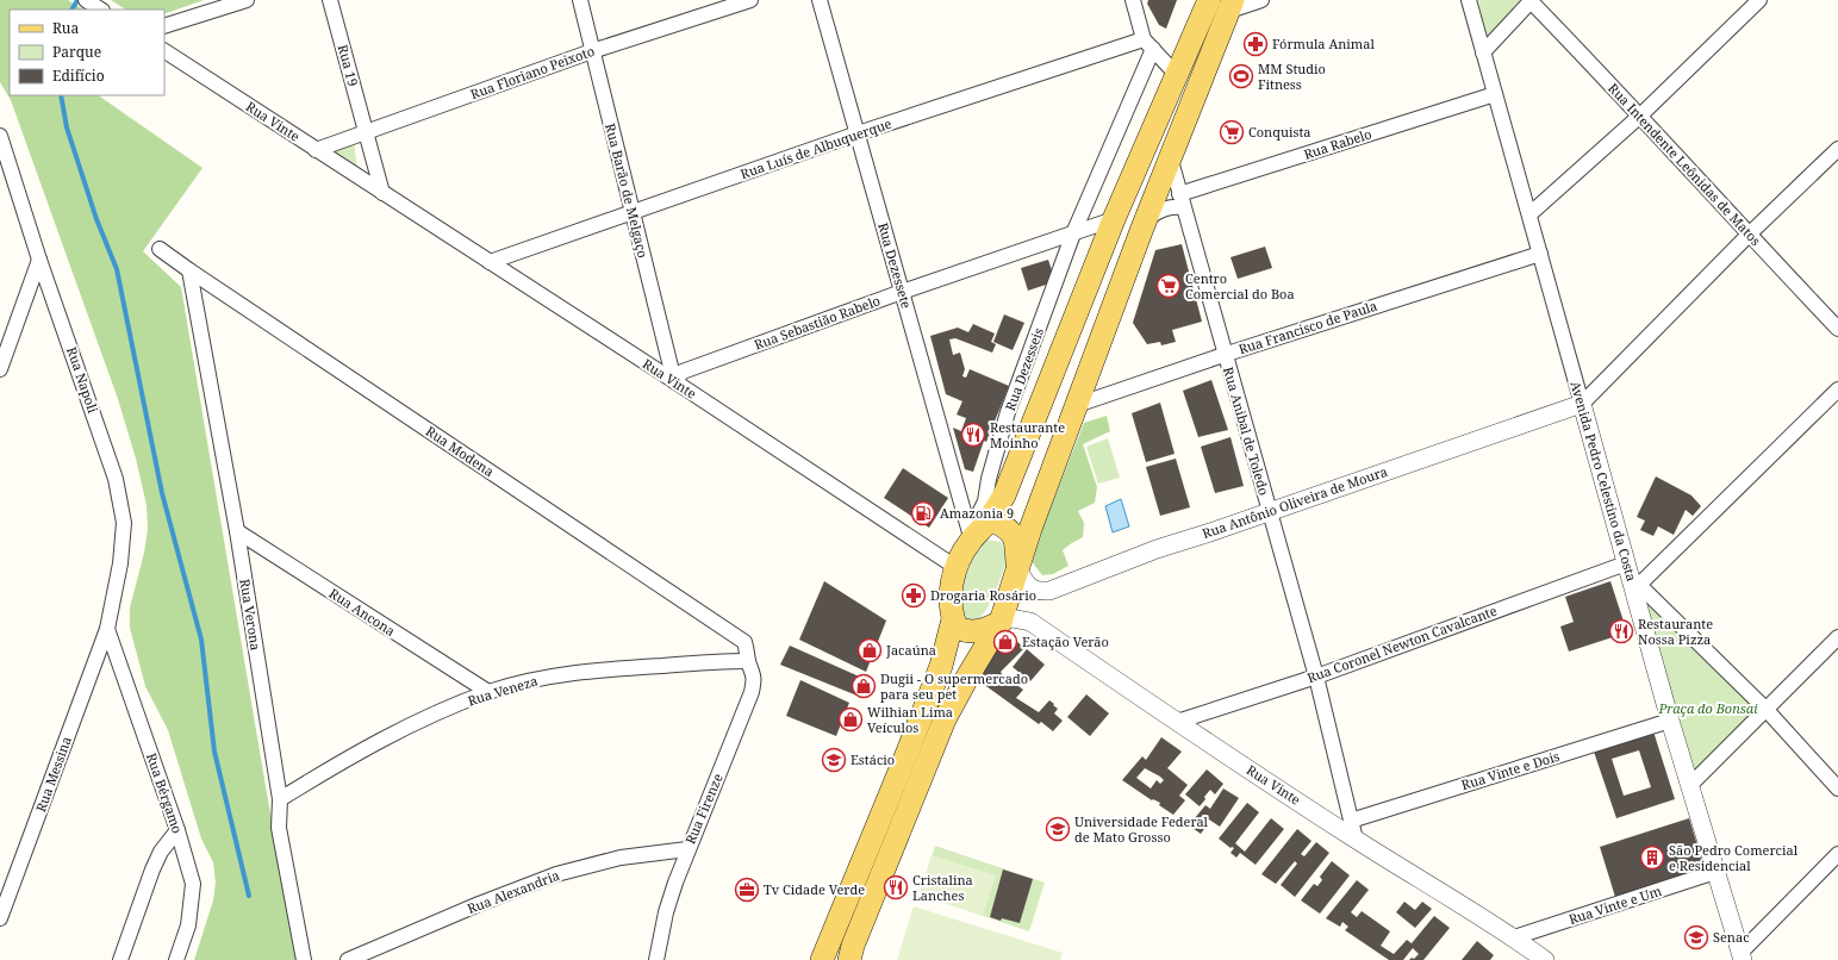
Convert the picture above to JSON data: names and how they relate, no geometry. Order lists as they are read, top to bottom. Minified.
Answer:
{"streets":{"street":["Rua 19","Rua Floriano Peixoto","Rua Vinte","Rua Rabelo","Rua Luís de Albuquerque","Rua Intendente Leônidas de Matos","Rua Barão de Melgaço","Rua Dezessete","Rua Sebastião Rabelo","Rua Francisco de Paula","Rua Dezesseis","Rua Napoli","Rua Anibal de Toledo","Rua Modena","Avenida Pedro Celestino da Costa","Rua Antônio Oliveira de Moura","Rua Ancona","Rua Verona","Rua Coronel Newton Cavalcante","Rua Veneza","Rua Vinte e Dois","Rua Messina","Rua Bérgamo","Rua Firenze","Rua Alexandria","Rua Vinte e Um"]},"crossings":[["Rua 19","Rua Floriano Peixoto"],["Rua Floriano Peixoto","Rua Vinte"],["Rua Floriano Peixoto","Rua Barão de Melgaço"],["Rua Vinte","Rua Luís de Albuquerque"],["Rua Vinte","Rua Barão de Melgaço"],["Rua Vinte","Rua Sebastião Rabelo"],["Rua Vinte","Rua Anibal de Toledo"],["Rua Vinte","Rua Coronel Newton Cavalcante"],["Rua Vinte","Rua Vinte e Um"],["Rua Rabelo","Rua Anibal de Toledo"],["Rua Rabelo","Avenida Pedro Celestino da Costa"],["Rua Luís de Albuquerque","Rua Barão de Melgaço"],["Rua Luís de Albuquerque","Rua Dezessete"],["Rua Luís de Albuquerque","Rua Dezesseis"],["Rua Barão de Melgaço","Rua Sebastião Rabelo"],["Rua Dezessete","Rua Sebastião Rabelo"],["Rua Dezessete","Rua Dezesseis"],["Rua Sebastião Rabelo","Rua Dezesseis"],["Rua Francisco de Paula","Rua Anibal de Toledo"],["Rua Francisco de Paula","Avenida Pedro Celestino da Costa"],["Rua Napoli","Rua Messina"],["Rua Napoli","Rua Bérgamo"],["Rua Anibal de Toledo","Rua Antônio Oliveira de Moura"],["Rua Anibal de Toledo","Rua Coronel Newton Cavalcante"],["Rua Anibal de Toledo","Rua Vinte e Dois"],["Rua Modena","Rua Verona"],["Rua Modena","Rua Veneza"],["Rua Modena","Rua Firenze"],["Avenida Pedro Celestino da Costa","Rua Antônio Oliveira de Moura"],["Avenida Pedro Celestino da Costa","Rua Coronel Newton Cavalcante"],["Avenida Pedro Celestino da Costa","Rua Vinte e Dois"],["Avenida Pedro Celestino da Costa","Rua Vinte e Um"],["Rua Ancona","Rua Verona"],["Rua Ancona","Rua Veneza"],["Rua Verona","Rua Veneza"],["Rua Veneza","Rua Firenze"],["Rua Messina","Rua Bérgamo"],["Rua Firenze","Rua Alexandria"]],"parks":["Praça do Bonsai"],"places":{"pharmacy":["Fórmula Animal","Drogaria Rosário"],"sports":["MM Studio Fitness"],"supermarket":["Conquista","Centro Comercial do Boa"],"restaurant":["Restaurante Moinho","Restaurante Nossa Pizza","Cristalina Lanches"],"fuel station":["Amazonia 9"],"shop":["Estação Verão","Jacaúna","Dugii - O supermercado para seu pet","Wilhian Lima Veículos"],"school or university":["Estácio","Universidade Federal de Mato Grosso","Senac"],"building":["São Pedro Comercial e Residencial"],"office":["Tv Cidade Verde"]},"legend":["Rua","Parque","Edifício"]}
